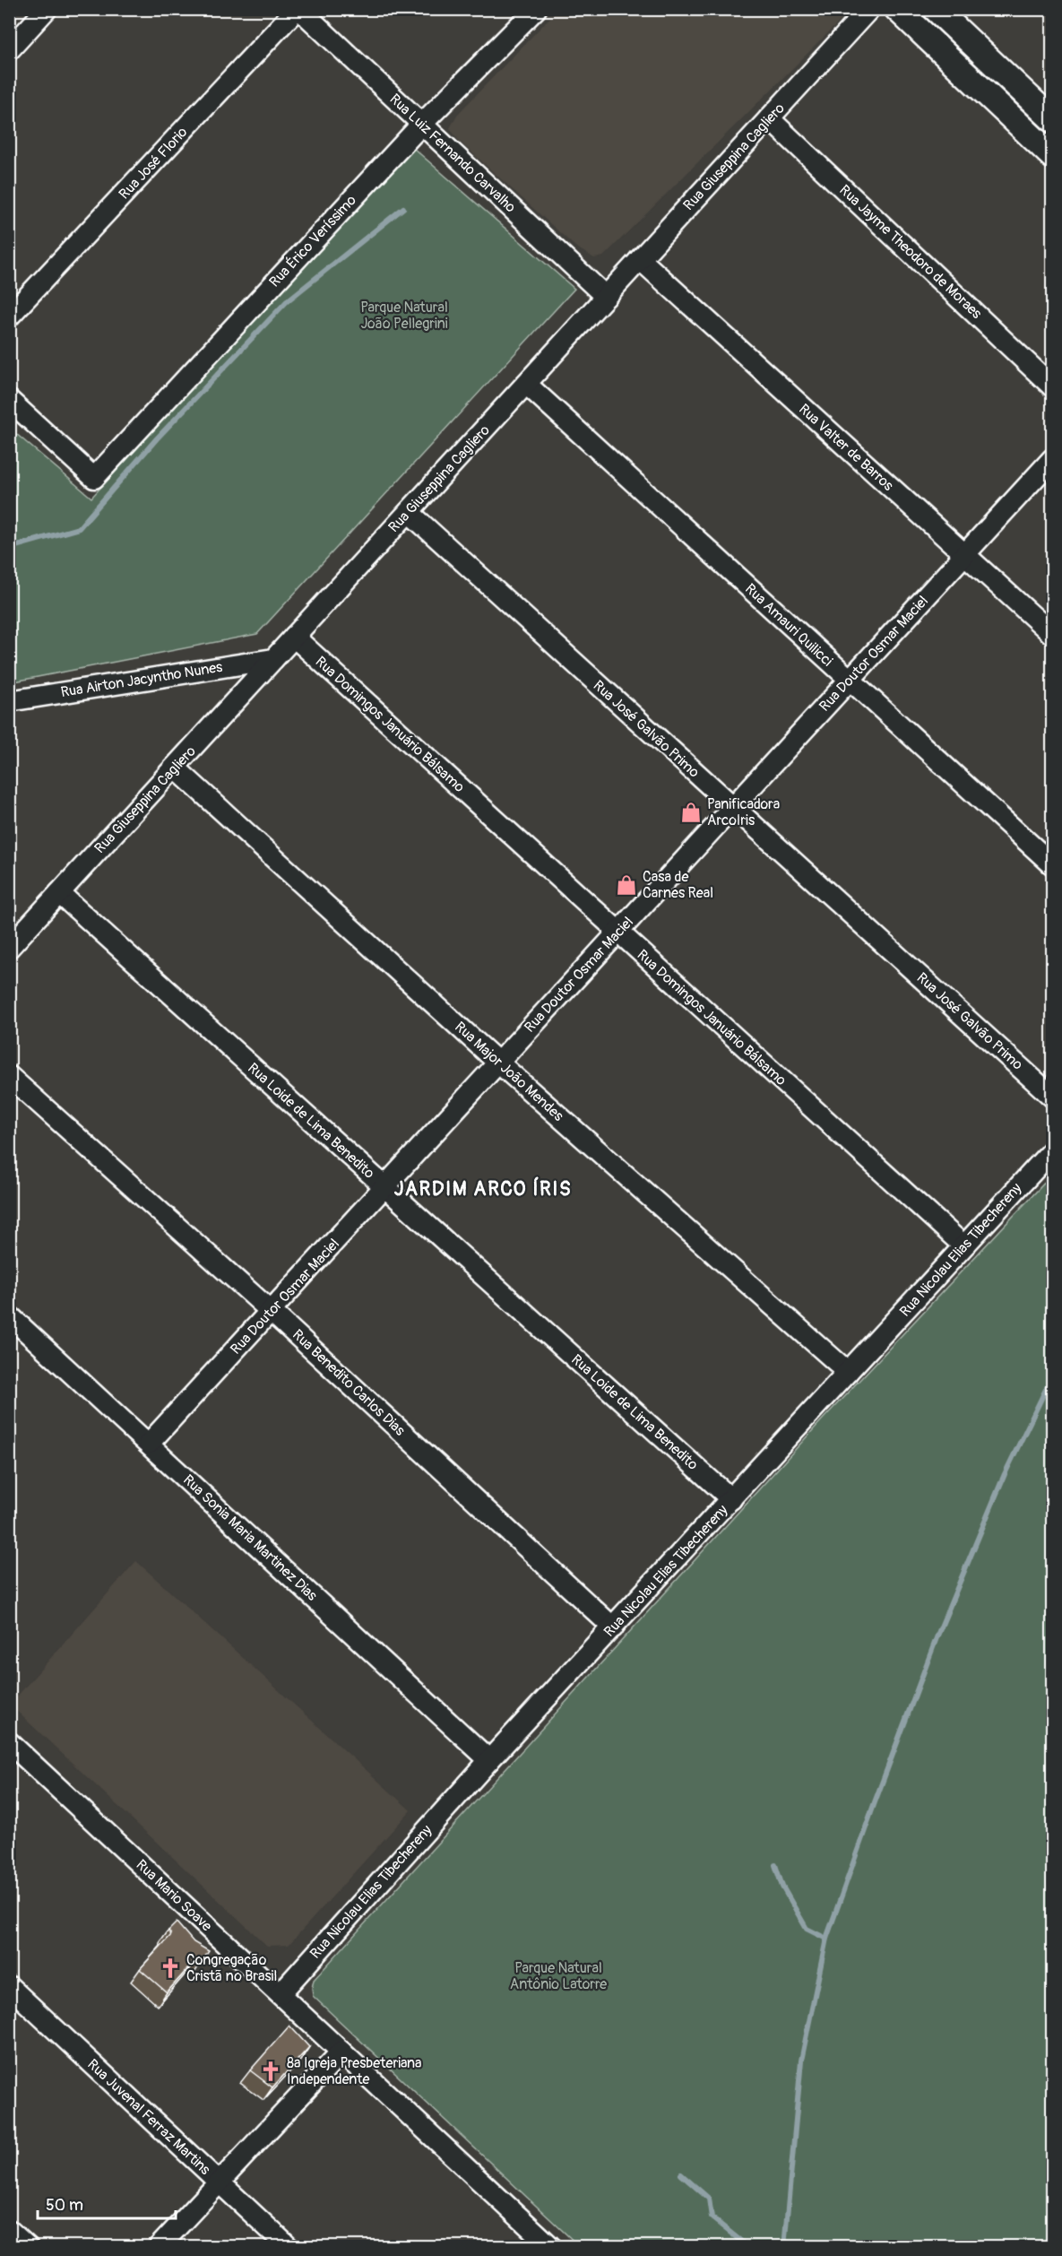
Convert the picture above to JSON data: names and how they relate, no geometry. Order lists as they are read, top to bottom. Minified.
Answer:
{"streets":{"street":["Rua Luiz Fernando Carvalho","Rua Giuseppina Cagliero","Rua José Florio","Rua Érico Veríssimo","Rua Jayme Theodoro de Moraes","Rua Valter de Barros","Rua Amauri Quilicci","Rua Doutor Osmar Maciel","Rua Airton Jacyntho Nunes","Rua Domingos Januário Bálsamo","Rua José Galvão Primo","Rua Major João Mendes","Rua Loide de Lima Benedito","Rua Nicolau Elias Tibechereny","Rua Benedito Carlos Dias","Rua Sonia Maria Martinez Dias","Rua Mario Soave","Rua Juvenal Ferraz Martins"]},"crossings":[["Rua Luiz Fernando Carvalho","Rua Giuseppina Cagliero"],["Rua Luiz Fernando Carvalho","Rua José Florio"],["Rua Luiz Fernando Carvalho","Rua Érico Veríssimo"],["Rua Giuseppina Cagliero","Rua Jayme Theodoro de Moraes"],["Rua Giuseppina Cagliero","Rua Valter de Barros"],["Rua Giuseppina Cagliero","Rua Amauri Quilicci"],["Rua Giuseppina Cagliero","Rua Airton Jacyntho Nunes"],["Rua Giuseppina Cagliero","Rua Domingos Januário Bálsamo"],["Rua Giuseppina Cagliero","Rua José Galvão Primo"],["Rua Giuseppina Cagliero","Rua Major João Mendes"],["Rua Giuseppina Cagliero","Rua Loide de Lima Benedito"],["Rua Valter de Barros","Rua Doutor Osmar Maciel"],["Rua Amauri Quilicci","Rua Doutor Osmar Maciel"],["Rua Doutor Osmar Maciel","Rua Domingos Januário Bálsamo"],["Rua Doutor Osmar Maciel","Rua José Galvão Primo"],["Rua Doutor Osmar Maciel","Rua Major João Mendes"],["Rua Doutor Osmar Maciel","Rua Loide de Lima Benedito"],["Rua Doutor Osmar Maciel","Rua Benedito Carlos Dias"],["Rua Doutor Osmar Maciel","Rua Sonia Maria Martinez Dias"],["Rua Domingos Januário Bálsamo","Rua Nicolau Elias Tibechereny"],["Rua Major João Mendes","Rua Nicolau Elias Tibechereny"],["Rua Loide de Lima Benedito","Rua Nicolau Elias Tibechereny"],["Rua Nicolau Elias Tibechereny","Rua Benedito Carlos Dias"],["Rua Nicolau Elias Tibechereny","Rua Sonia Maria Martinez Dias"],["Rua Nicolau Elias Tibechereny","Rua Mario Soave"]],"districts":["JARDIM ARCO ÍRIS"],"parks":["Parque Natural João Pellegrini","Parque Natural Antônio Latorre"],"places":{"shop":["Panificadora ArcoIris","Casa de Carnes Real"],"church":["Congregação Cristã no Brasil","8ª Igreja Presbeteriana Independente"]},"scale_bar":"50 m"}
